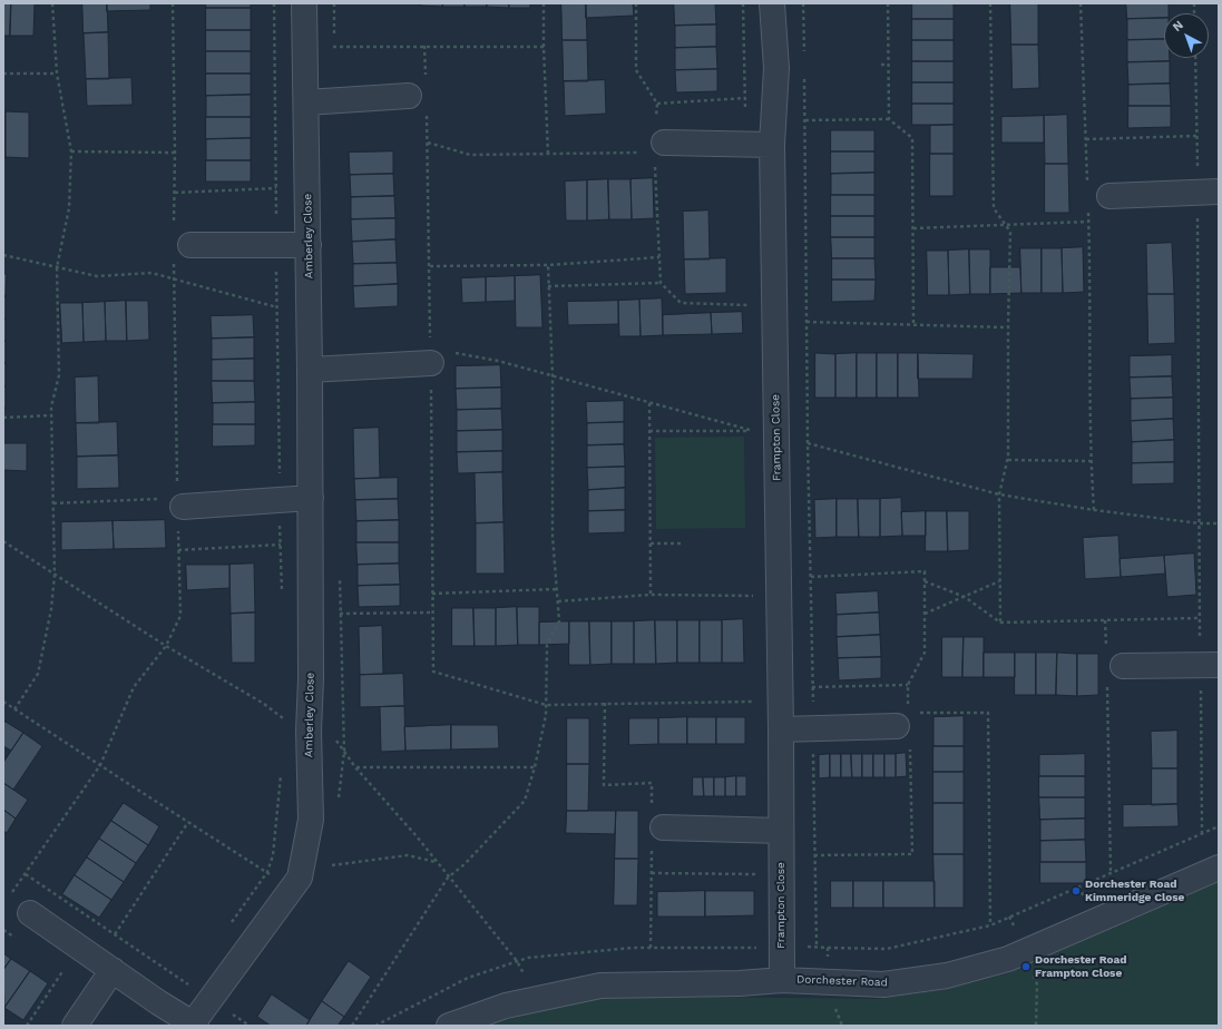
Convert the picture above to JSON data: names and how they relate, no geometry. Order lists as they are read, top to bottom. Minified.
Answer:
{"streets":{"street":["Amberley Close","Frampton Close","Dorchester Road"]},"crossings":[["Frampton Close","Dorchester Road"]],"places":["Dorchester Road Kimmeridge Close","Dorchester Road Frampton Close"],"north":"top left"}
